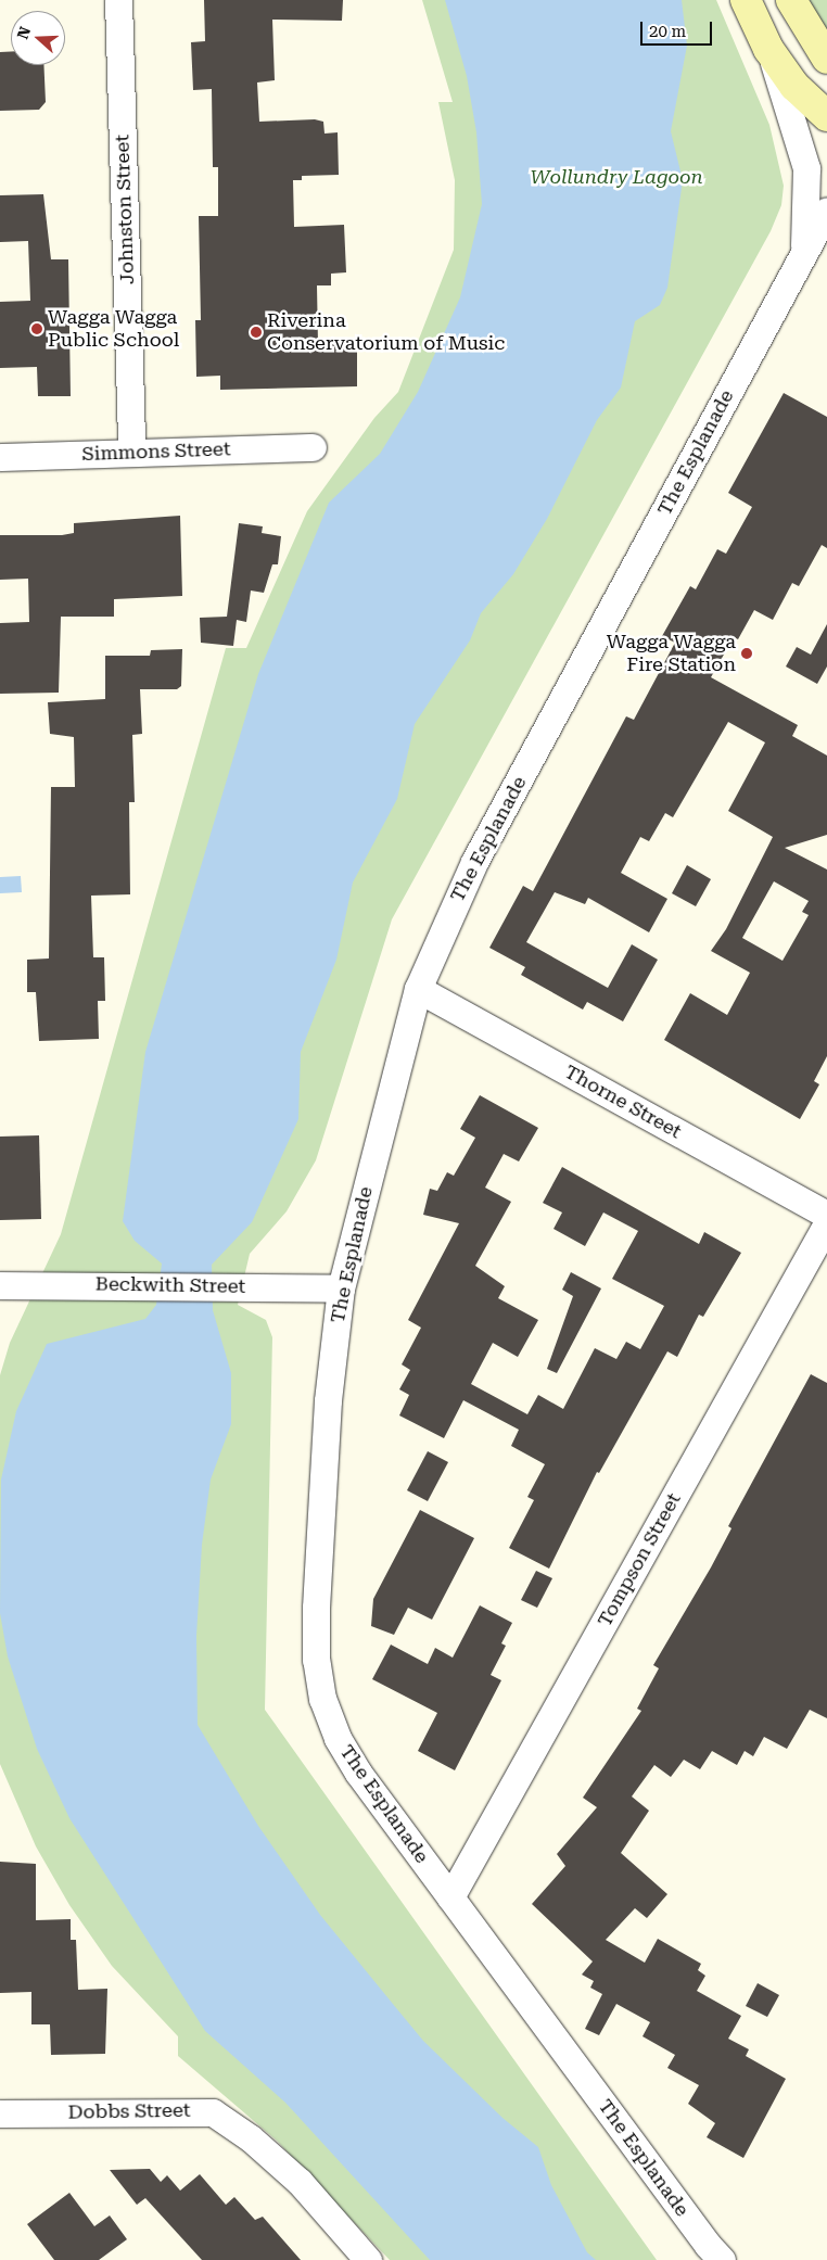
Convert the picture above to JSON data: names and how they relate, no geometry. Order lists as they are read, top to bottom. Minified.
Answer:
{"streets":{"street":["Johnston Street","Simmons Street","The Esplanade","Thorne Street","Beckwith Street","Tompson Street","Dobbs Street"]},"crossings":[["Johnston Street","Simmons Street"],["The Esplanade","Thorne Street"],["The Esplanade","Beckwith Street"],["The Esplanade","Tompson Street"]],"parks":["Wollundry Lagoon"],"places":["Wagga Wagga Public School","Riverina Conservatorium of Music","Wagga Wagga Fire Station"],"scale_bar":"20 m","north":"left"}
